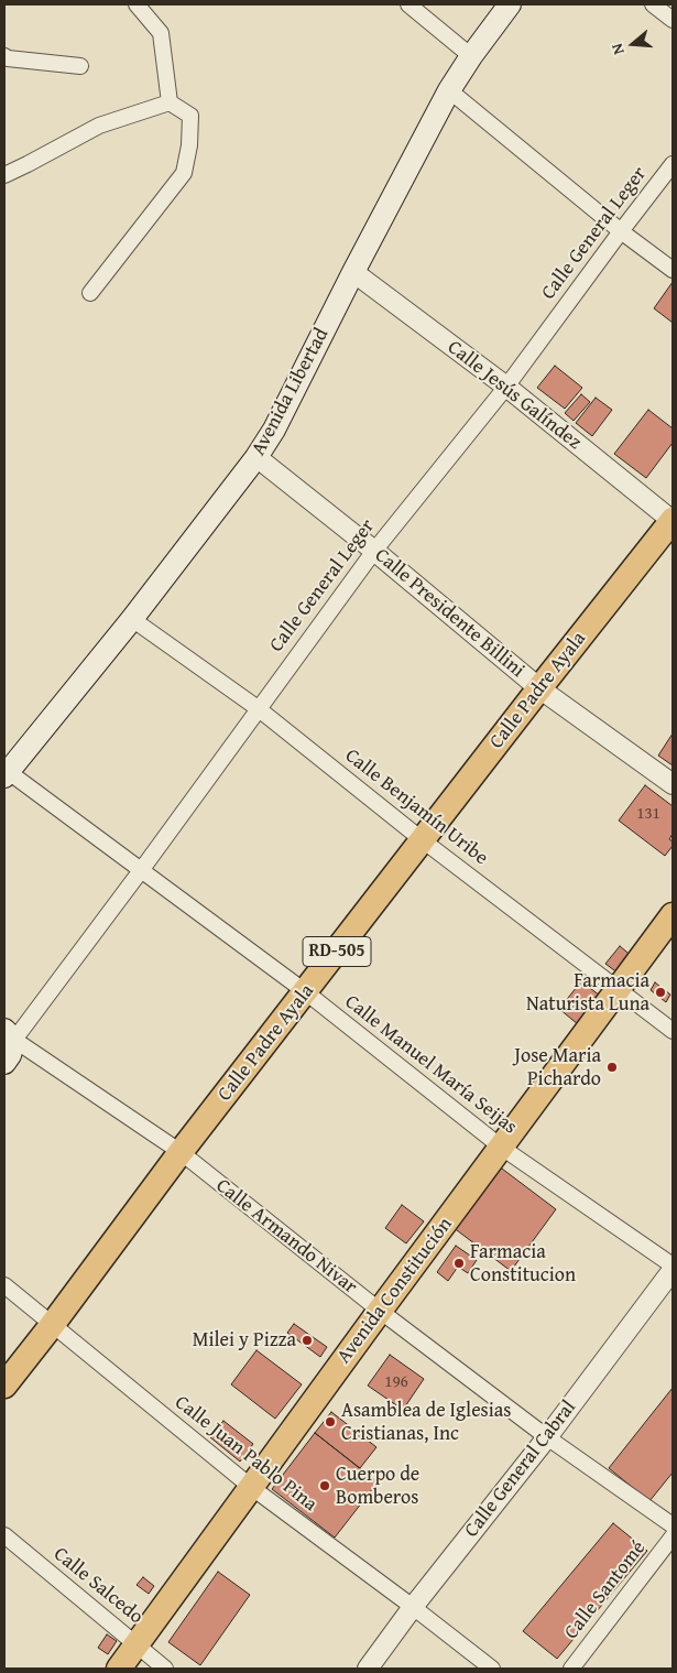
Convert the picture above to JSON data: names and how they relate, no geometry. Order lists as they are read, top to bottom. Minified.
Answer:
{"streets":{"main road":["Avenida Libertad","Calle Padre Ayala","RD-505","Avenida Constitución"],"street":["Calle General Leger","Calle Jesús Galíndez","Calle Presidente Billini","Calle Benjamín Uribe","Calle Manuel María Seijas","Calle Armando Nivar","Calle Juan Pablo Pina","Calle General Cabral","Calle Salcedo","Calle Santomé"]},"crossings":[["Calle General Leger","Calle Jesús Galíndez"],["Calle General Leger","Calle Presidente Billini"],["Calle General Leger","Calle Benjamín Uribe"],["Calle General Leger","Calle Manuel María Seijas"],["Calle General Leger","Calle Armando Nivar"],["Avenida Libertad","Calle Jesús Galíndez"],["Avenida Libertad","Calle Presidente Billini"],["Avenida Libertad","Calle Benjamín Uribe"],["Avenida Libertad","Calle Manuel María Seijas"],["Calle Jesús Galíndez","Calle Padre Ayala"],["Calle Presidente Billini","Calle Padre Ayala"],["Calle Padre Ayala","Calle Benjamín Uribe"],["Calle Padre Ayala","Calle Manuel María Seijas"],["Calle Padre Ayala","Calle Armando Nivar"],["Calle Padre Ayala","Calle Juan Pablo Pina"],["Calle Benjamín Uribe","Avenida Constitución"],["Calle Manuel María Seijas","Avenida Constitución"],["Calle Manuel María Seijas","Calle General Cabral"],["Calle Armando Nivar","Avenida Constitución"],["Calle Armando Nivar","Calle General Cabral"],["Avenida Constitución","Calle Juan Pablo Pina"],["Avenida Constitución","Calle Salcedo"],["Calle Juan Pablo Pina","Calle General Cabral"]],"places":["Farmacia Naturista Luna","Jose Maria Pichardo","Farmacia Constitucion","Milei y Pizza","Asamblea de Iglesias Cristianas, Inc","Cuerpo de Bomberos"],"house_numbers":["131","196"],"north":"left"}
